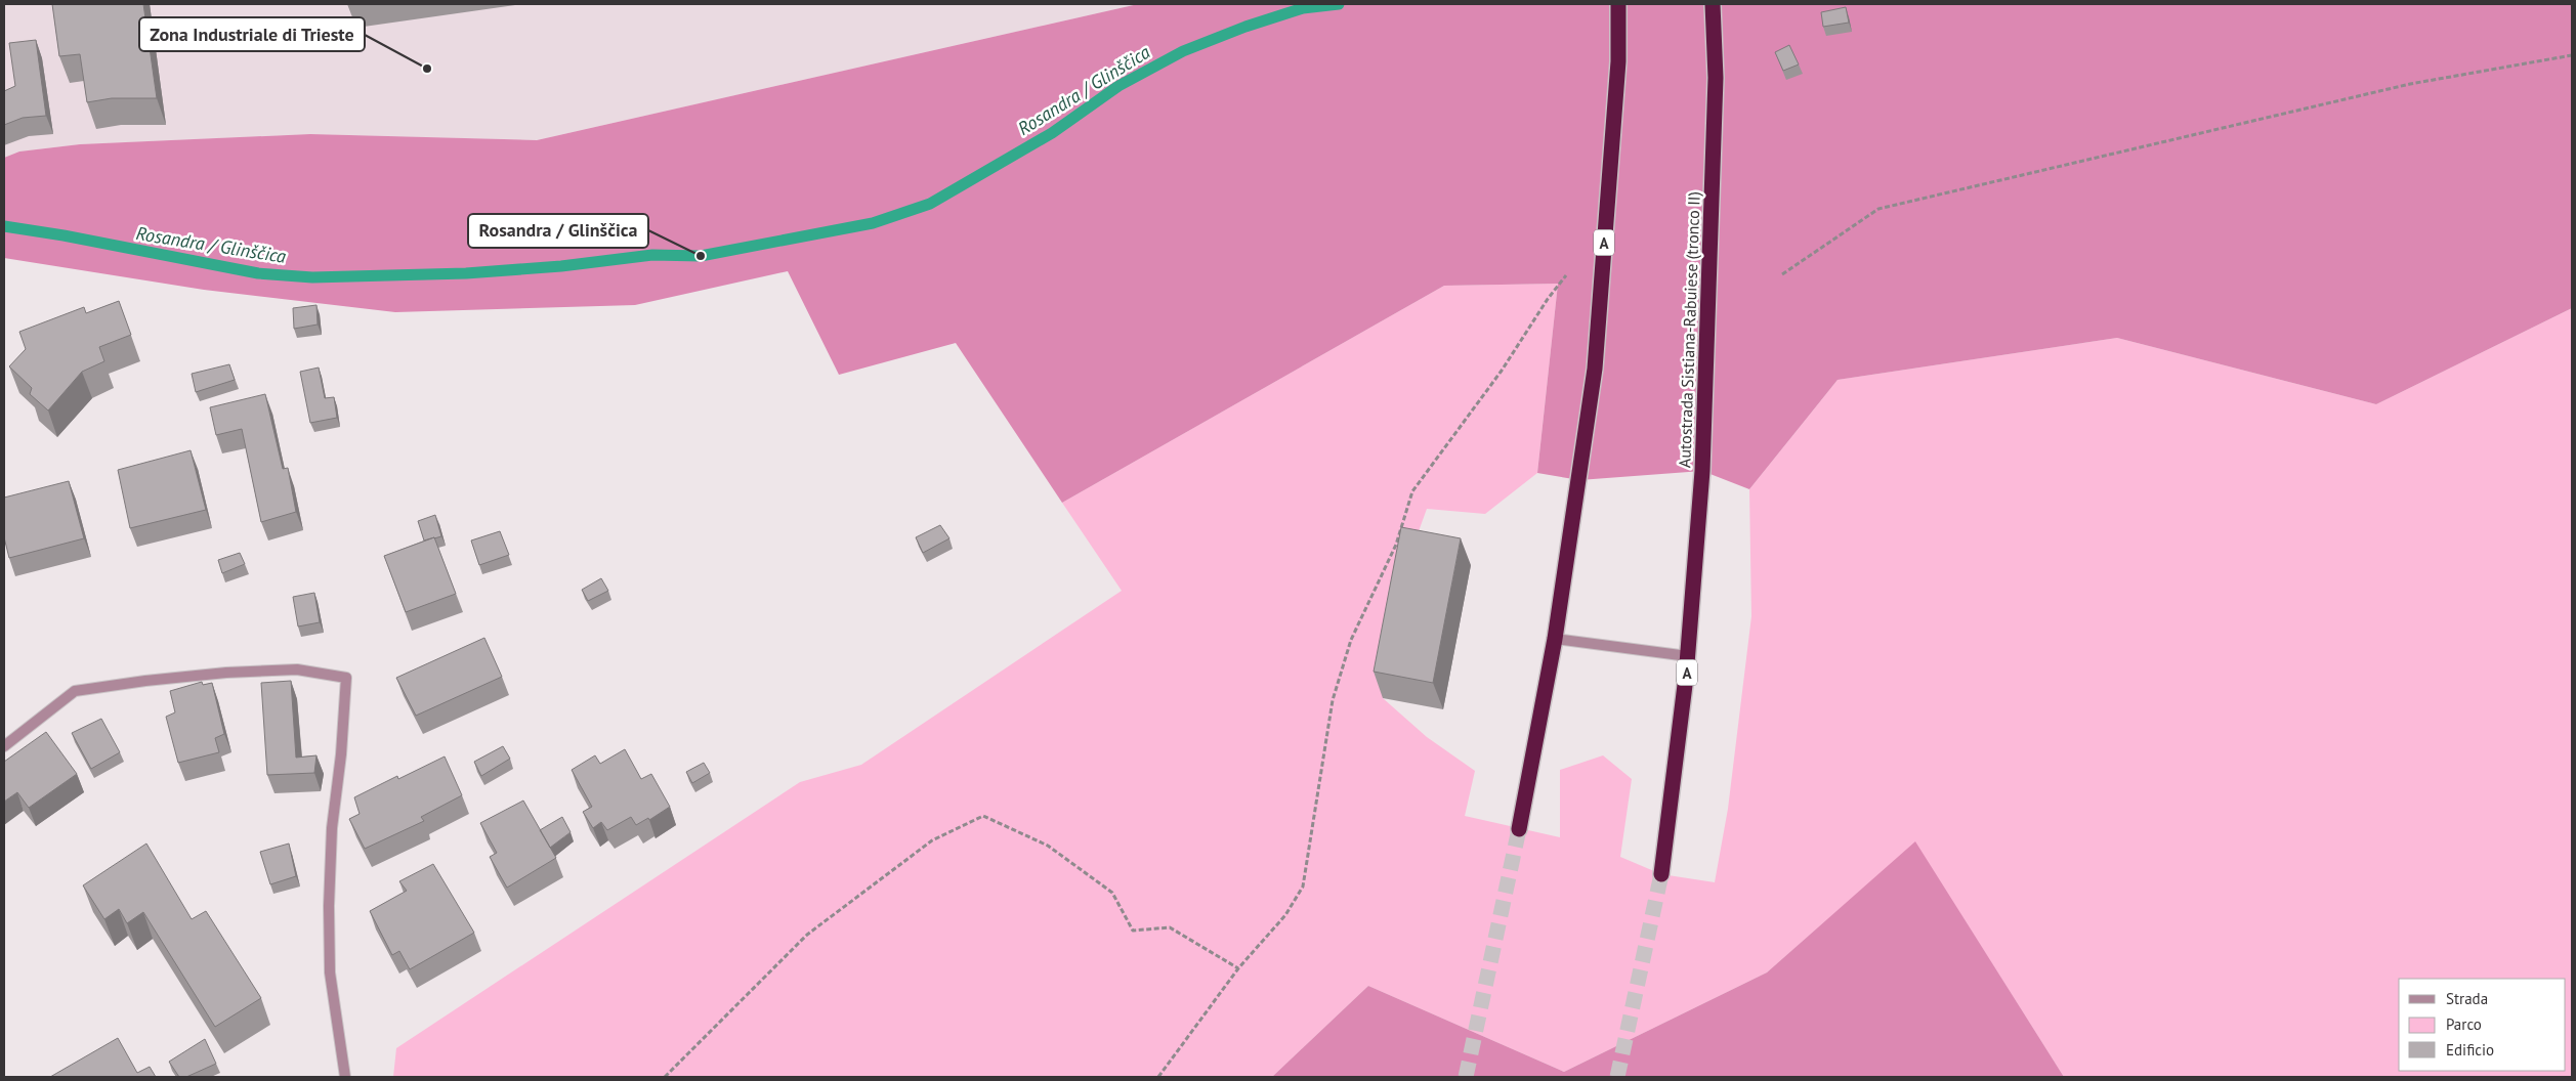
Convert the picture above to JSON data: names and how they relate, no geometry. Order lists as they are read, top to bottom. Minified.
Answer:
{"streets":{"highway":["A","Autostrada Sistiana-Rabuiese (tronco II)"]},"water":["Rosandra / Glinščica"],"places":["Zona Industriale di Trieste","Rosandra / Glinščica"],"legend":["Strada","Parco","Edificio"]}
